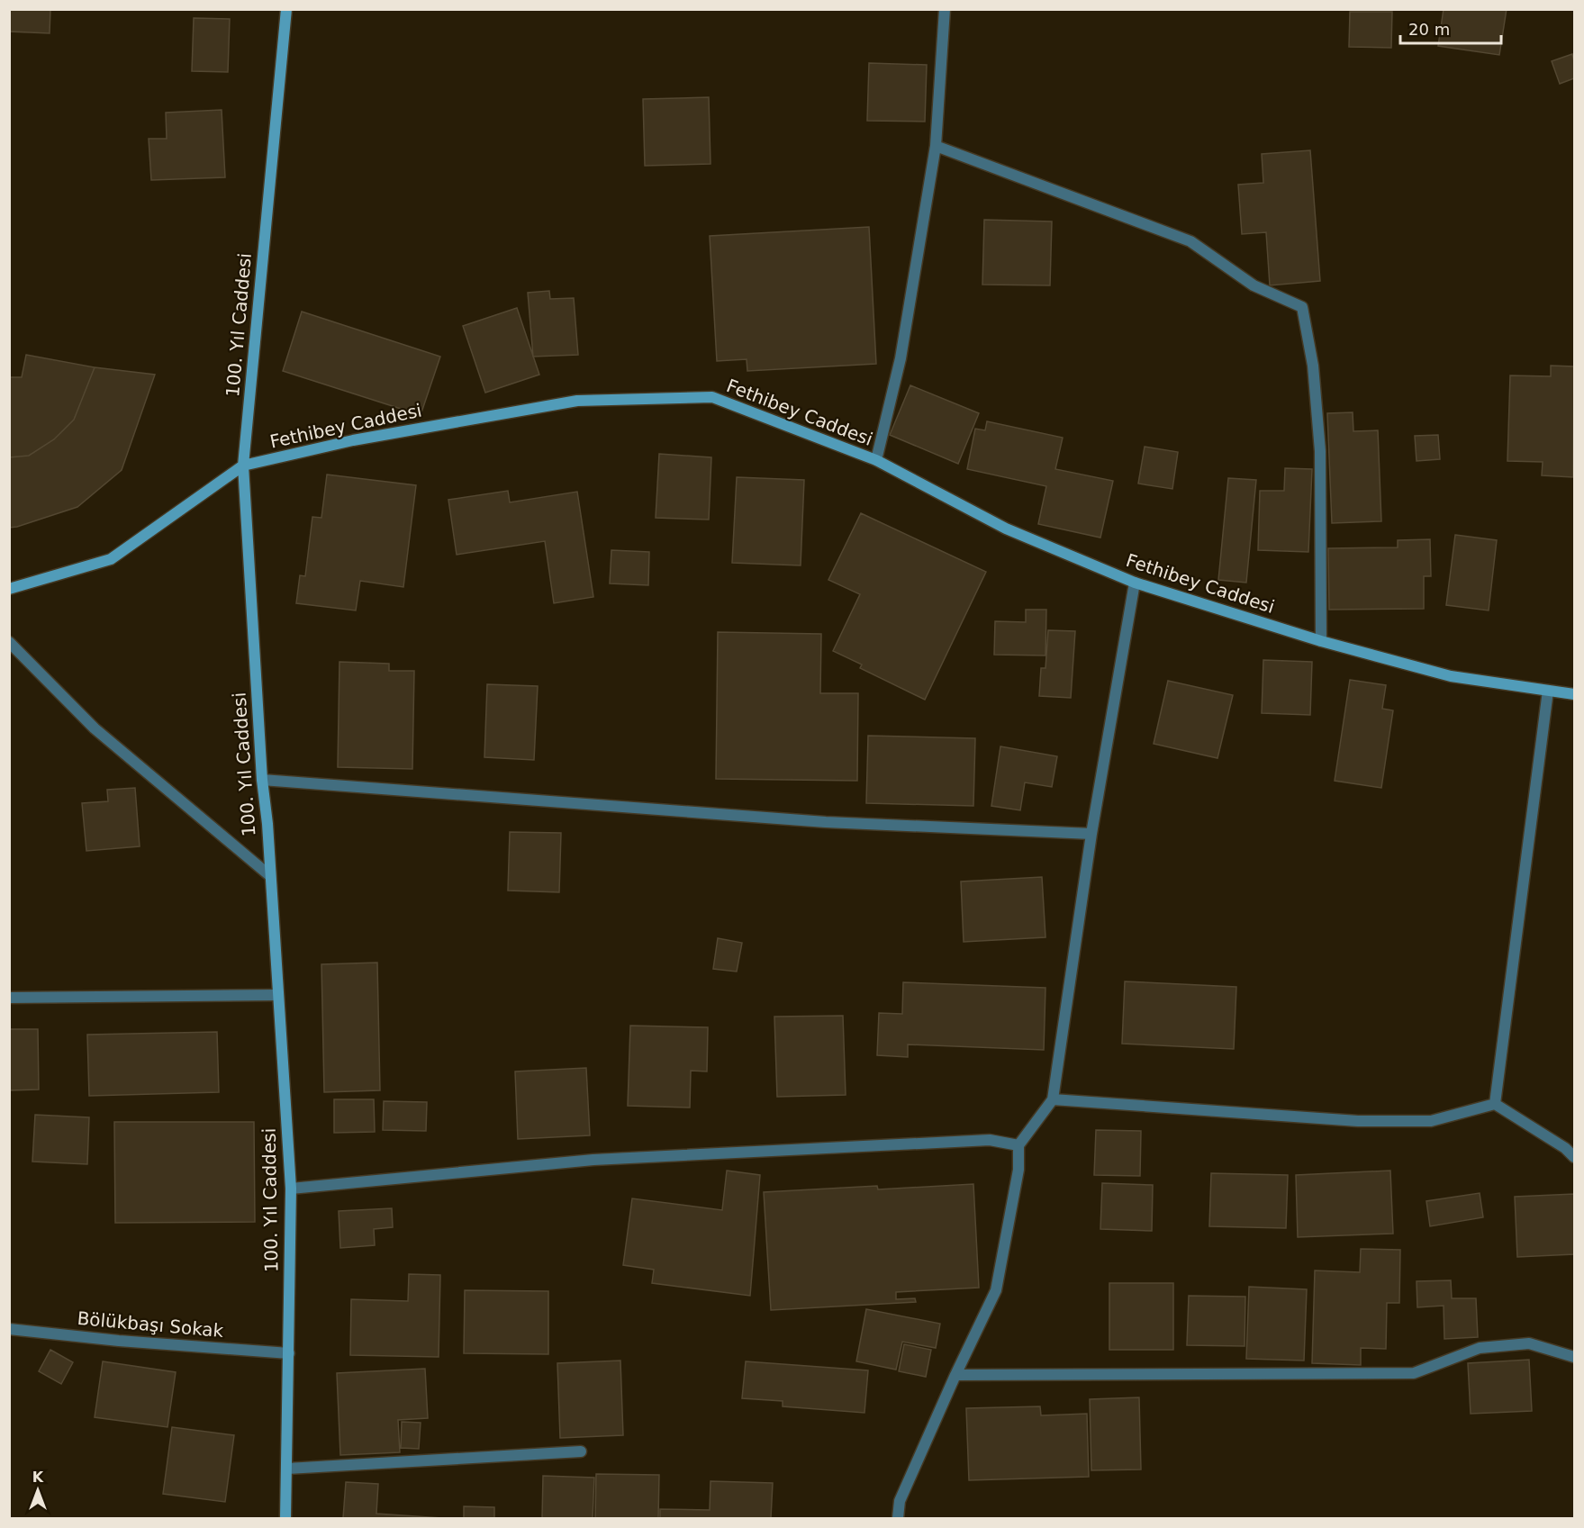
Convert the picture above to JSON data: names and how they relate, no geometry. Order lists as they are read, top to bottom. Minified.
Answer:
{"streets":{"street":["100. Yıl Caddesi","Fethibey Caddesi","Bölükbaşı Sokak"]},"crossings":[["100. Yıl Caddesi","Fethibey Caddesi"],["100. Yıl Caddesi","Bölükbaşı Sokak"]],"scale_bar":"20 m","north":"top"}
